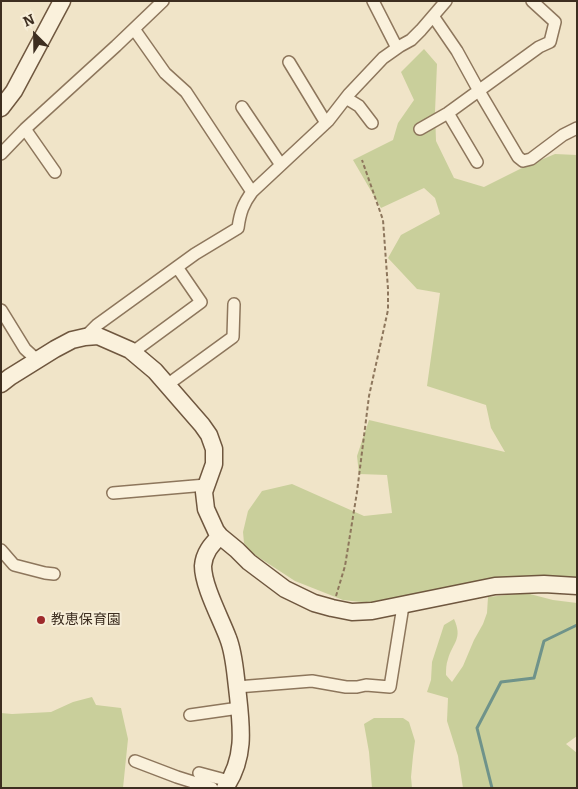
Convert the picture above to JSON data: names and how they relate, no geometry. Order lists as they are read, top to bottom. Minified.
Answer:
{"places":["教恵保育園"],"north":"top left"}
